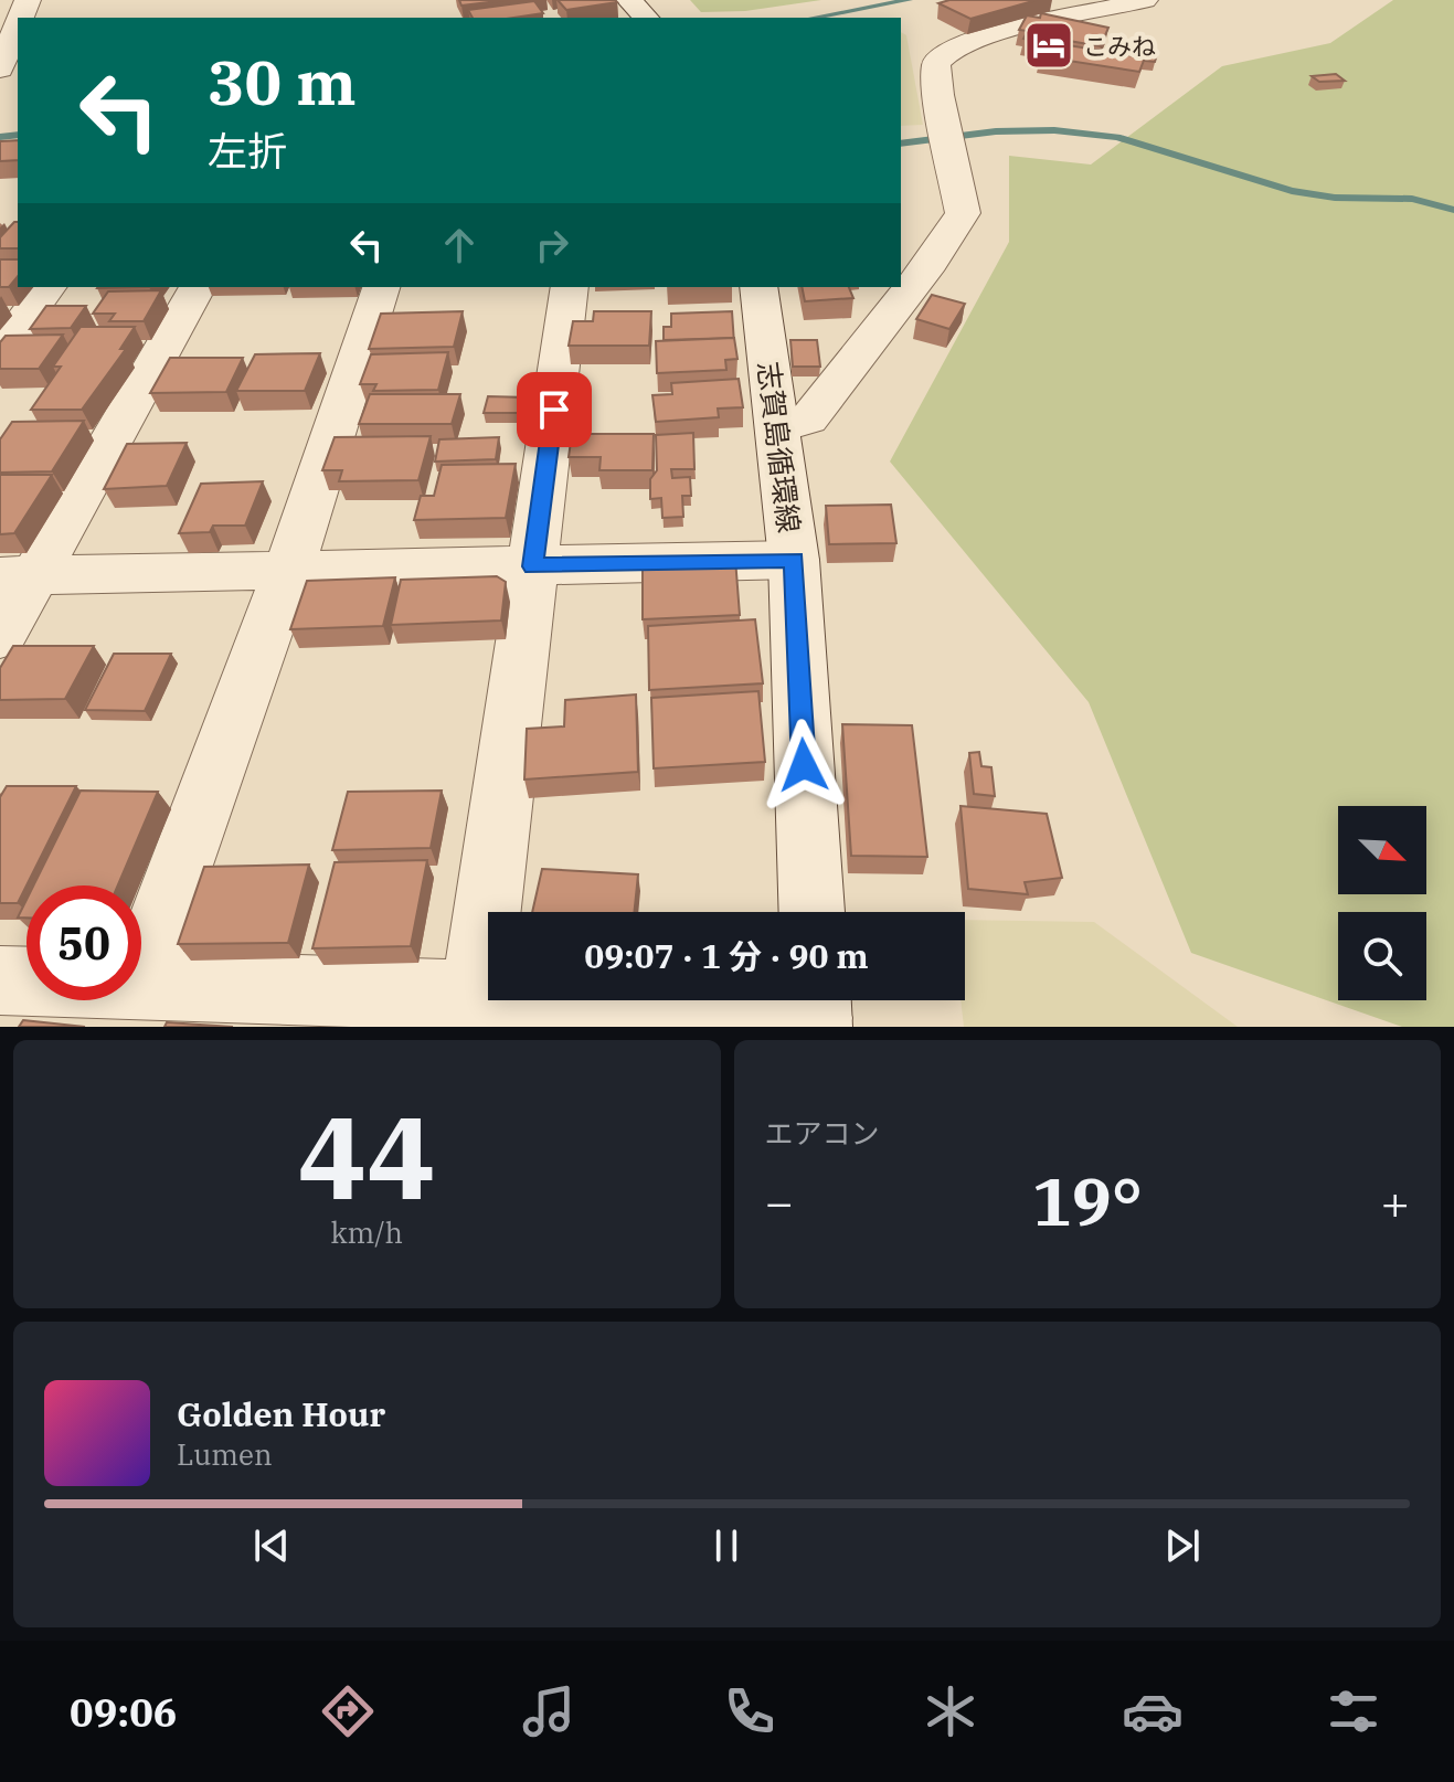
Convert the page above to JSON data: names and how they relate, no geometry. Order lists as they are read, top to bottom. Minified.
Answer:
{"streets":{"street":["志賀島循環線"]},"places":{"hotel":["こみね"]},"north":"bottom right","page":{"turn":["30 m","左折"],"limit":"50","trip":"09:07 · 1 分 · 90 m","tile":[["44","km/h"],"エアコン"],"heat":["−","19°","+"],"song":["Golden Hour","Lumen"],"tabs":"09:06"}}
